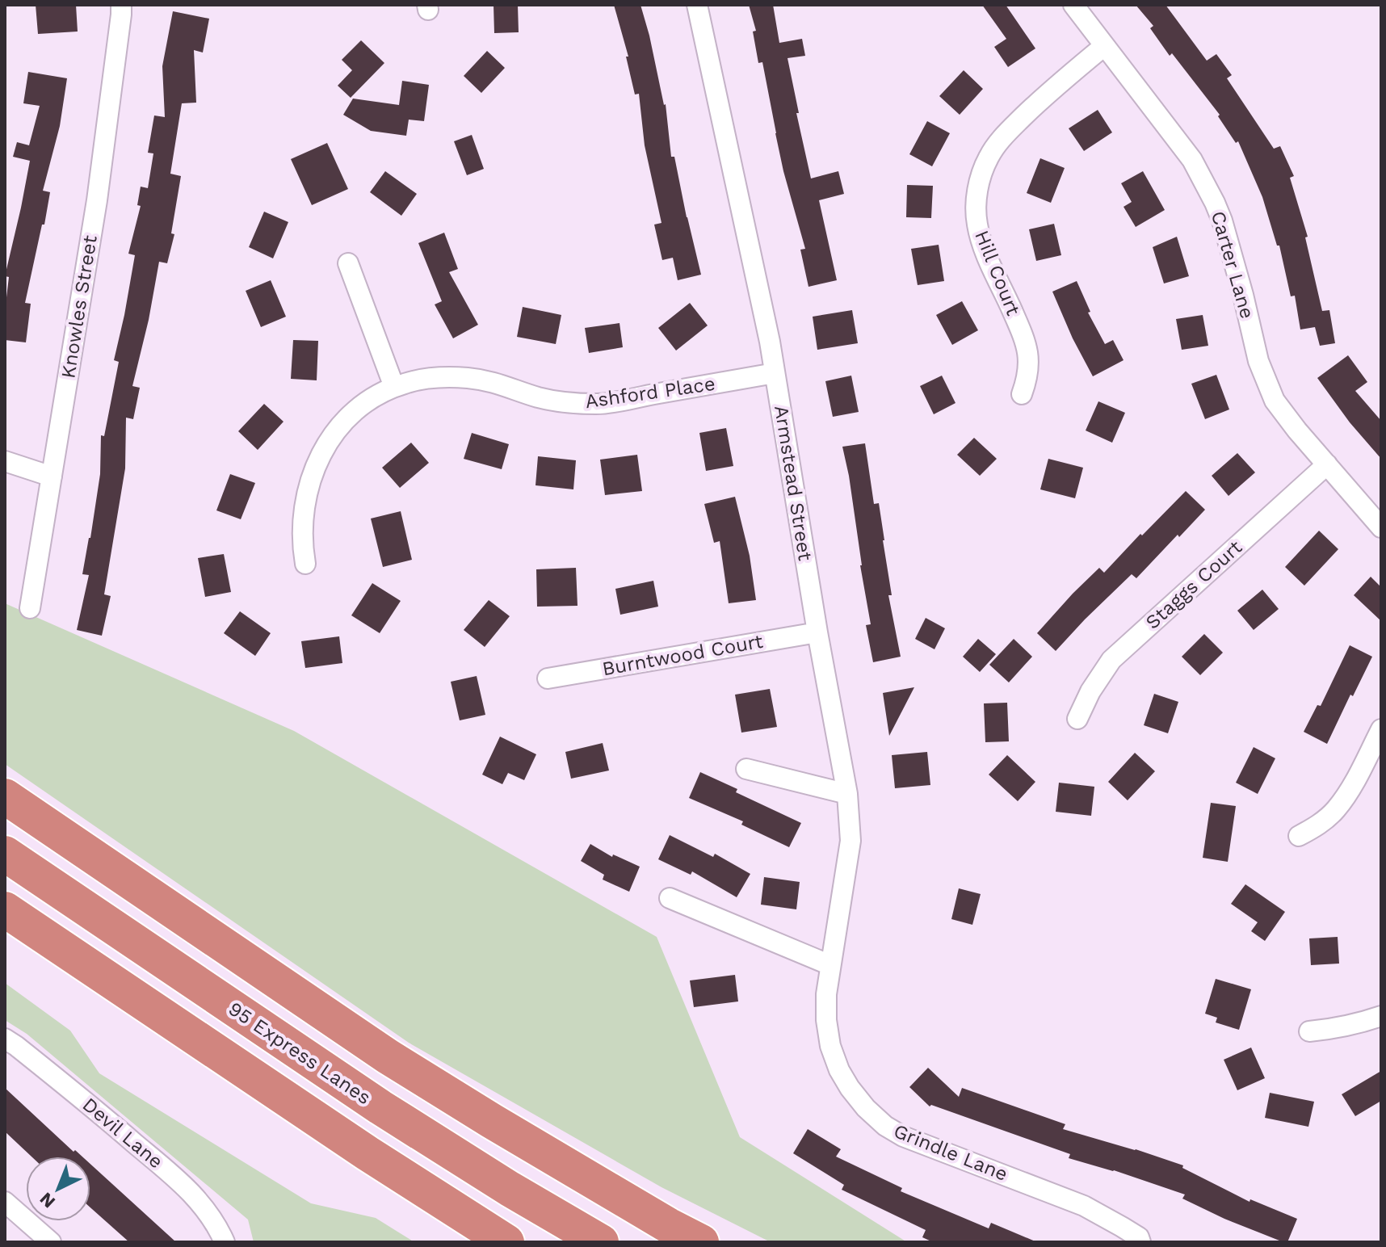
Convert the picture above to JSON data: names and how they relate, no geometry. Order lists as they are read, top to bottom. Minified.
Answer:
{"streets":{"highway":["95 Express Lanes"],"street":["Carter Lane","Hill Court","Knowles Street","Ashford Place","Armstead Street","Staggs Court","Burntwood Court","Devil Lane","Grindle Lane"]},"crossings":[["Carter Lane","Hill Court"],["Carter Lane","Staggs Court"],["Ashford Place","Armstead Street"],["Armstead Street","Burntwood Court"],["Armstead Street","Grindle Lane"]],"north":"bottom left"}
